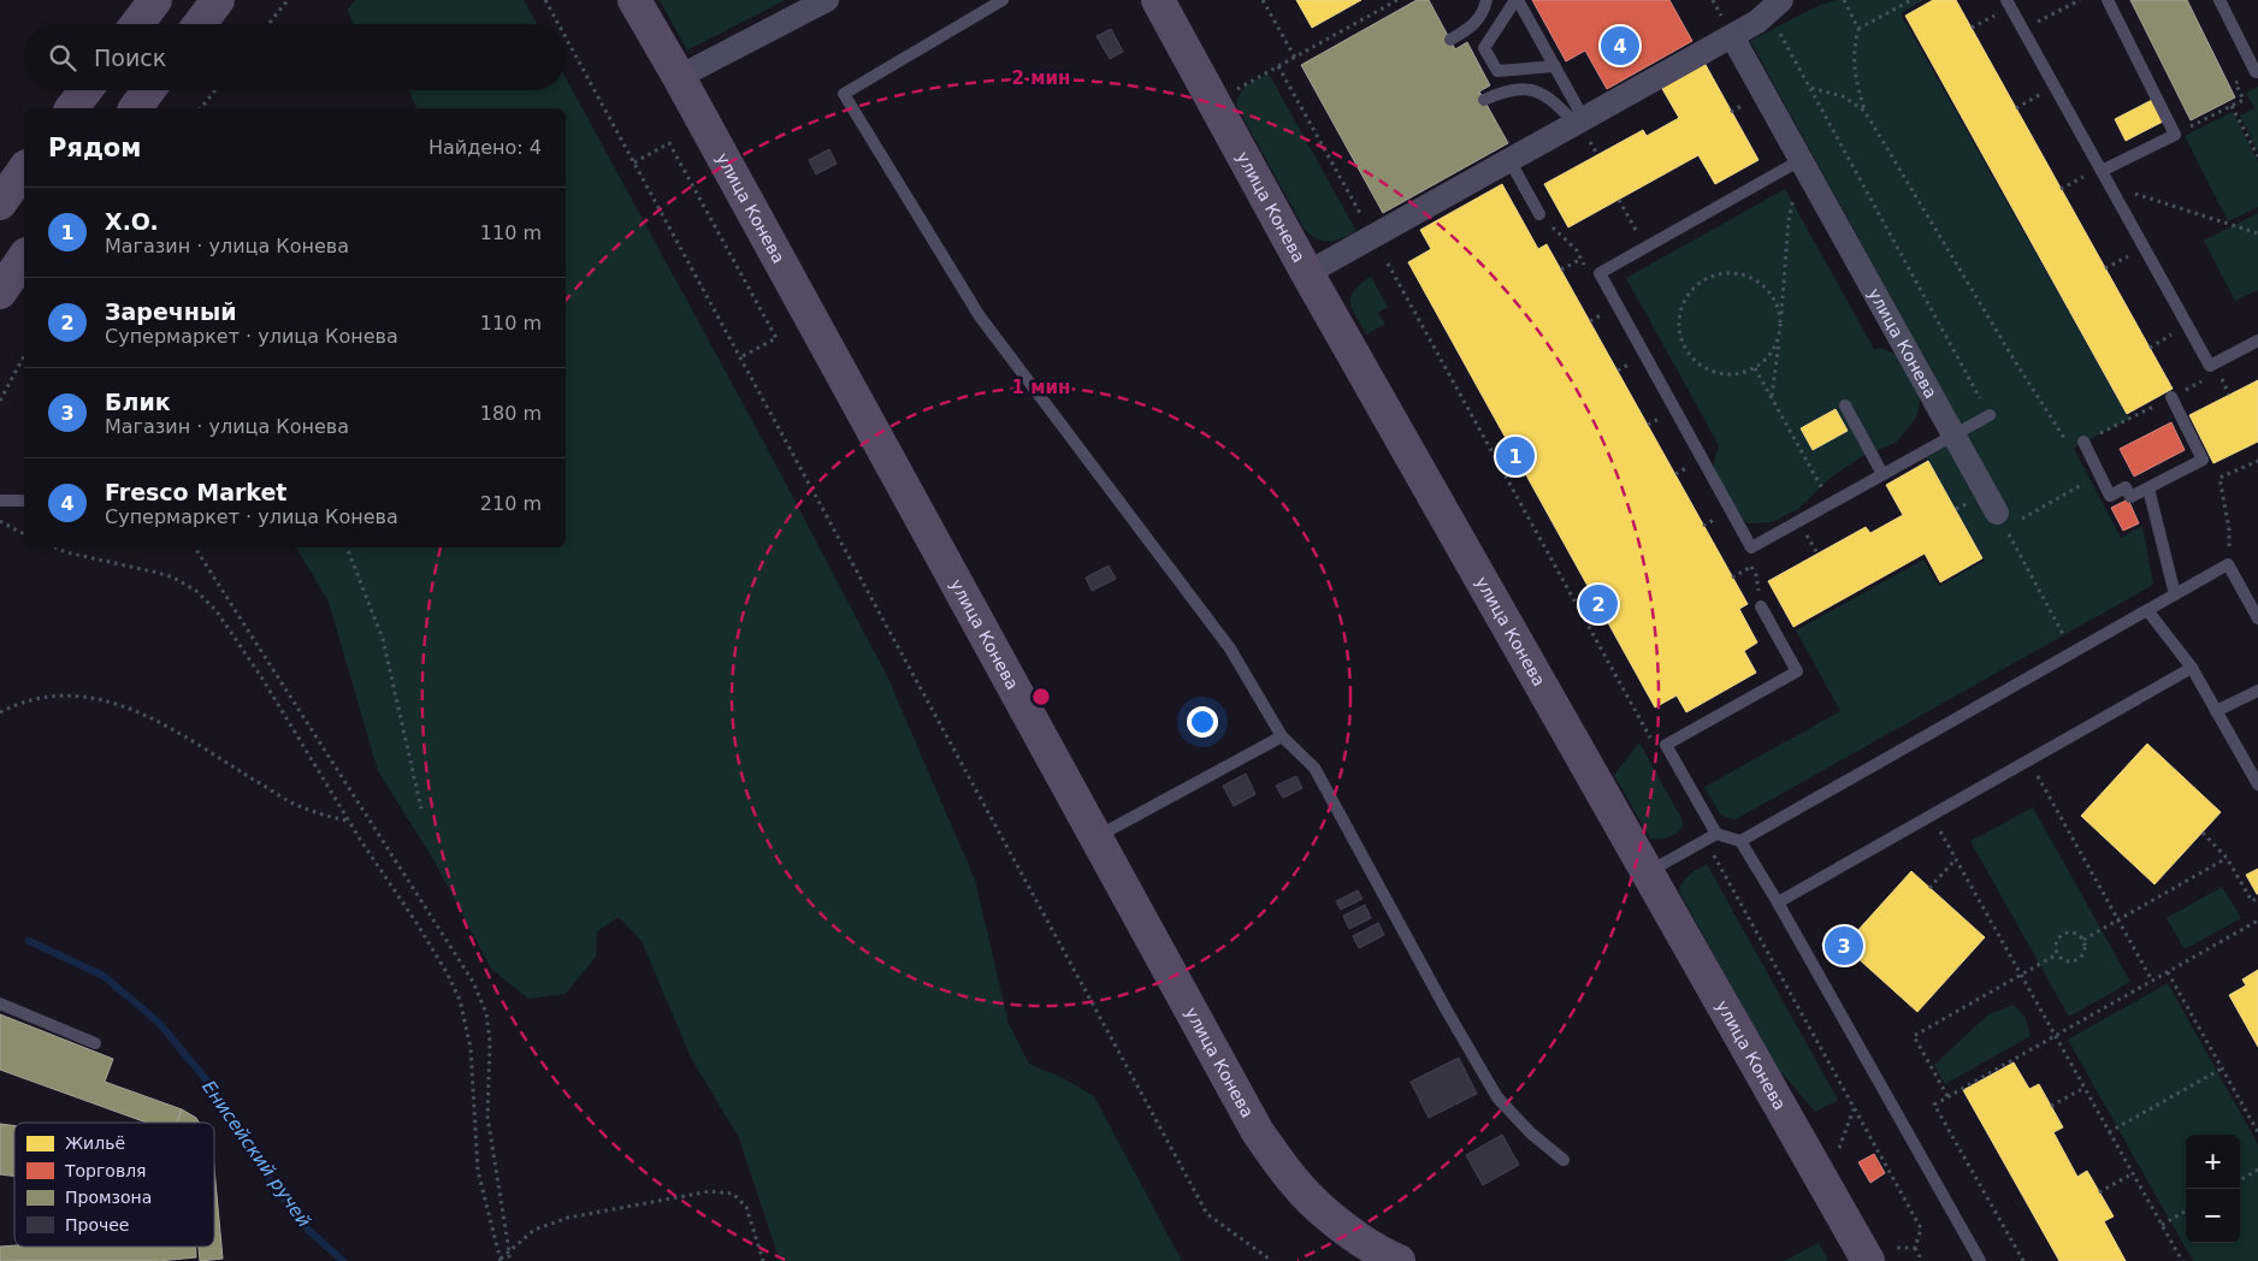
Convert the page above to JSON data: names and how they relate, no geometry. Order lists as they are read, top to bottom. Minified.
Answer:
{"streets":{"main road":["улица Конева"]},"water":["Енисейский ручей"],"legend":["Жильё","Торговля","Промзона","Прочее"],"page":{"pins":["4","1","2","3"],"search":"Поиск","heading":["Рядом","Найдено: 4"],"list":[{"mark":"1","name":"X.O.","note":"Магазин · улица Конева","value":"110 m"},{"mark":"2","name":"Заречный","note":"Супермаркет · улица Конева","value":"110 m"},{"mark":"3","name":"Блик","note":"Магазин · улица Конева","value":"180 m"},{"mark":"4","name":"Fresco Market","note":"Супермаркет · улица Конева","value":"210 m"}],"map_buttons":["+","−"]},"rings":["2 мин","1 мин"]}
